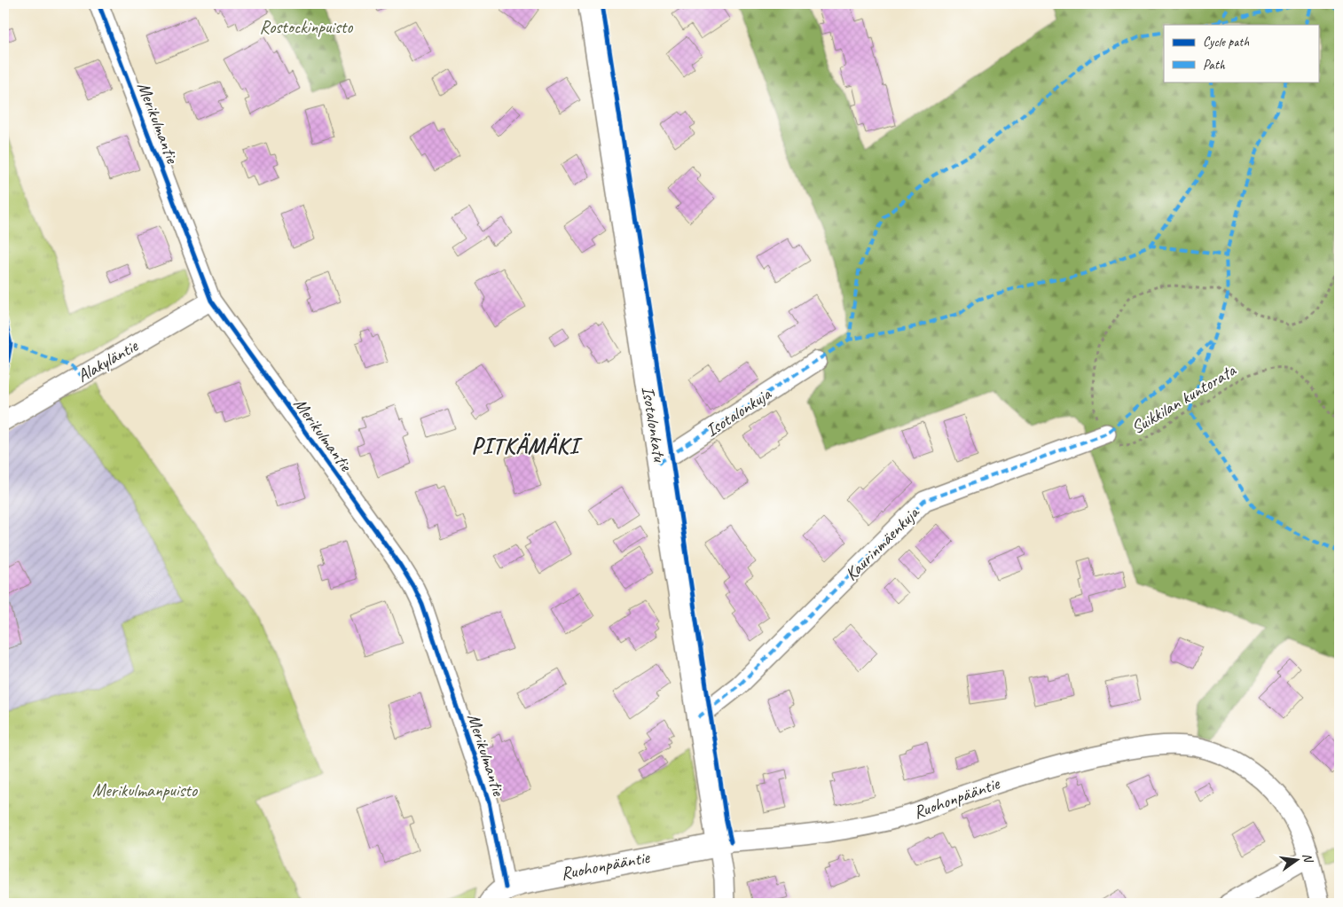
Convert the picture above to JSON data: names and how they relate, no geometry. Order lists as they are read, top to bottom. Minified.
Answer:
{"streets":{"street":["Merikulmantie","Alakyläntie","Isotalonkuja","Isotalonkatu","Kaurinmäenkuja","Ruohonpääntie"],"path":["Suikkilan kuntorata"]},"crossings":[["Merikulmantie","Alakyläntie"],["Merikulmantie","Ruohonpääntie"],["Suikkilan kuntorata","Kaurinmäenkuja"],["Isotalonkuja","Isotalonkatu"],["Isotalonkatu","Kaurinmäenkuja"],["Isotalonkatu","Ruohonpääntie"]],"districts":["PITKÄMÄKI"],"parks":["Rostockinpuisto","Merikulmanpuisto"],"legend":["Cycle path","Path"],"north":"right"}
